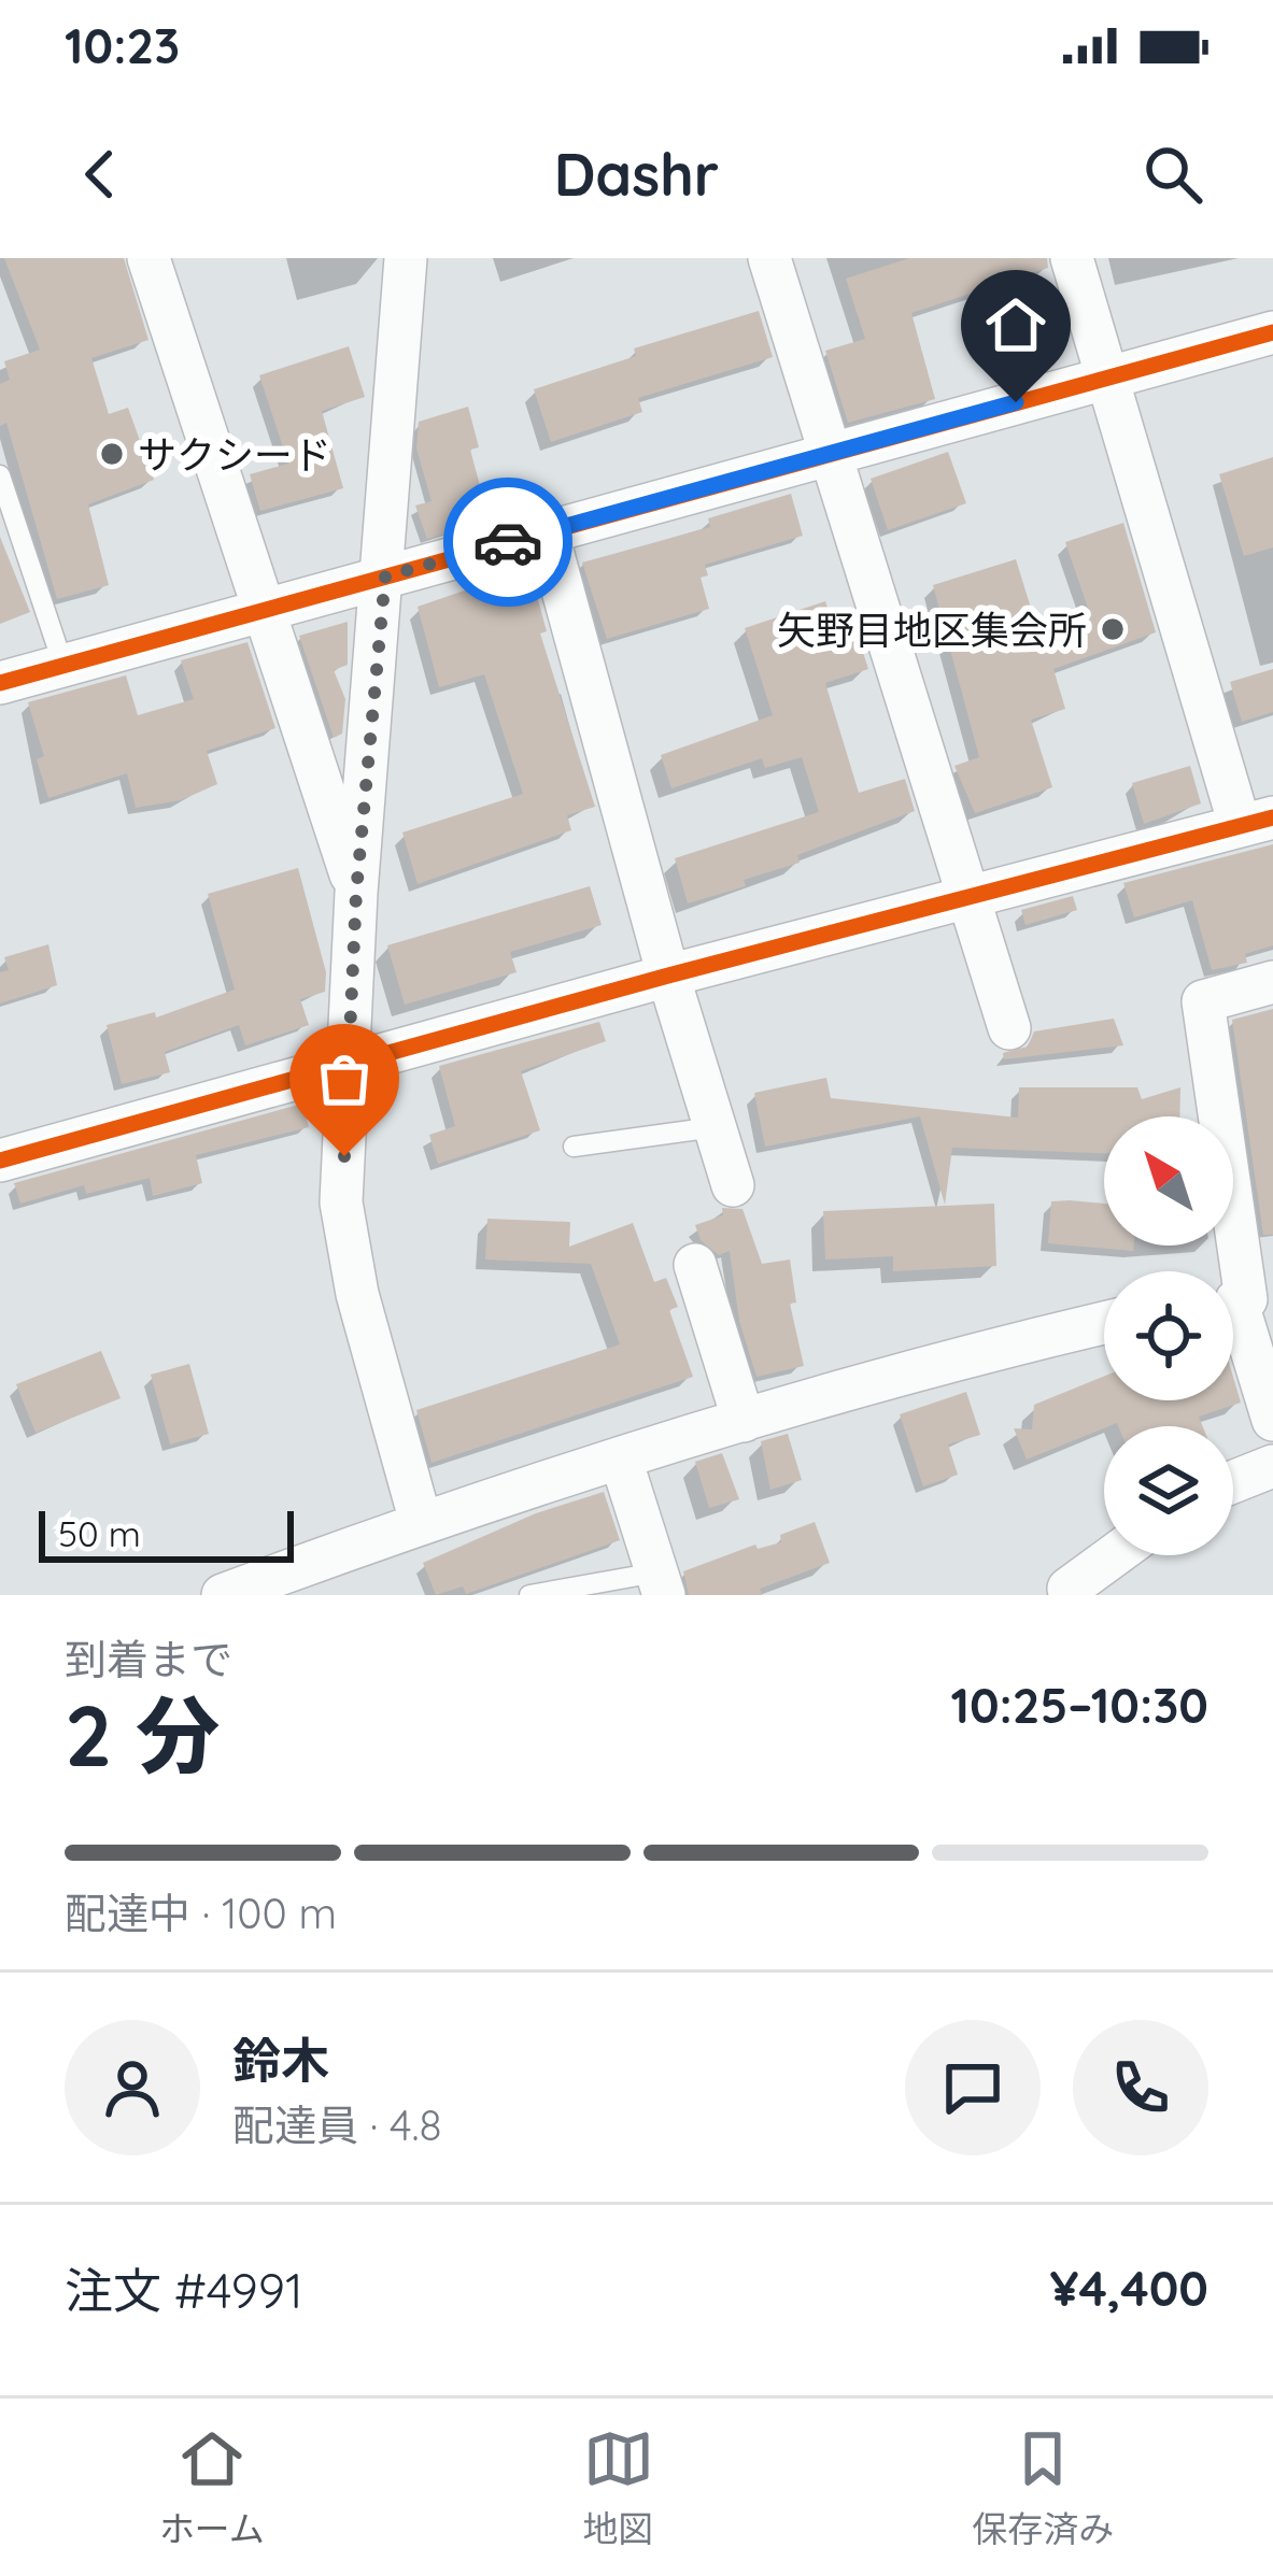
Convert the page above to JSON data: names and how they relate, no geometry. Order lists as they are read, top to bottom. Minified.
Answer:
{"places":["サクシード","矢野目地区集会所"],"scale_bar":"50 m","north":"top left","page":{"status":"10:23","header":"Dashr","scale":"50 m","heading":["2 分","到着まで","10:25–10:30"],"panel":["鈴木","配達員 · 4.8","注文 #4991","¥4,400"],"bar":"配達中 · 100 m","tabs":["ホーム","地図","保存済み"]}}
